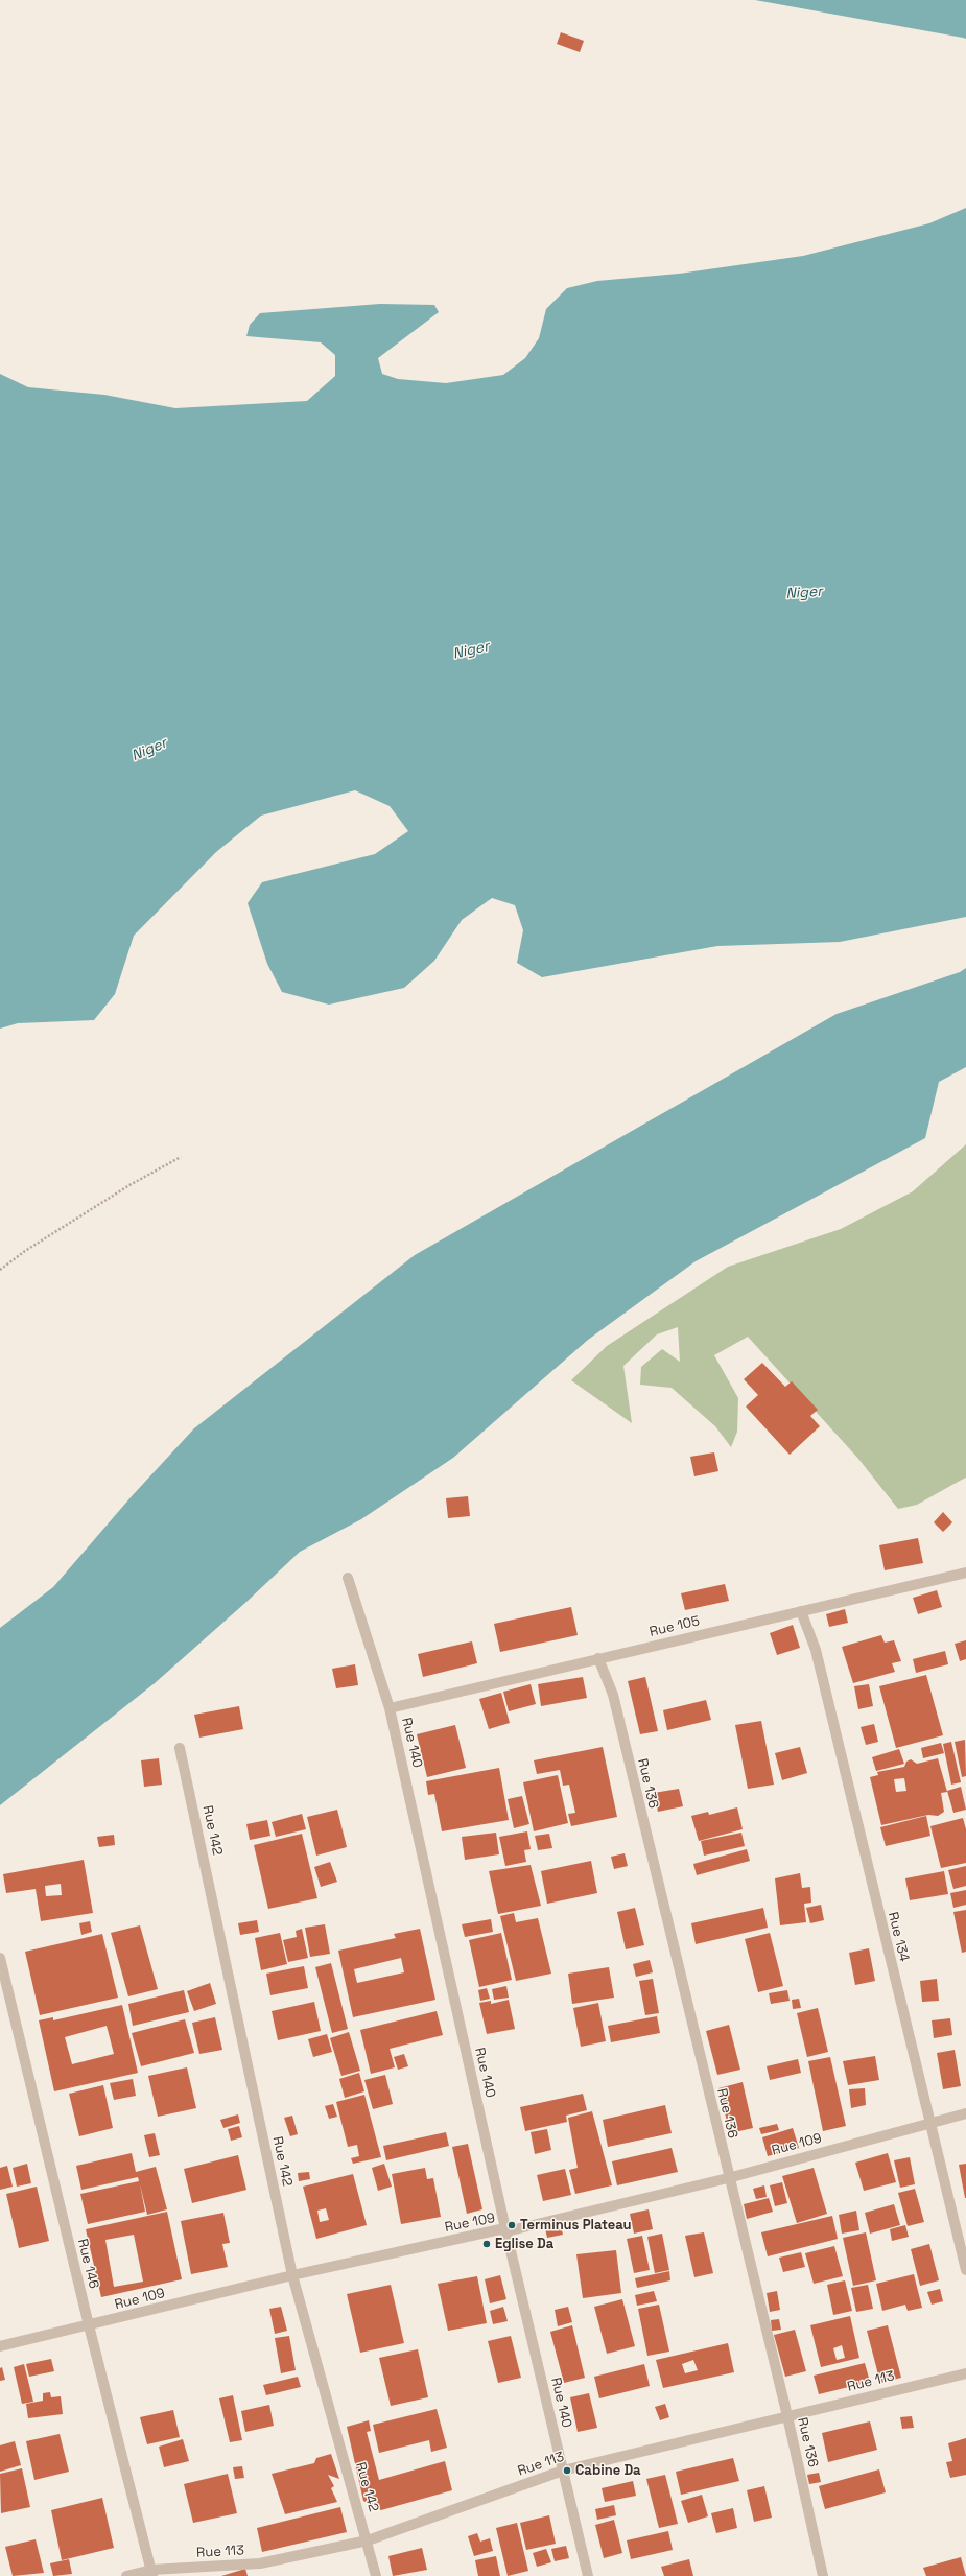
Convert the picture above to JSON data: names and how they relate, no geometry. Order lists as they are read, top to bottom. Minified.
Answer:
{"streets":{"street":["Rue 105","Rue 140","Rue 136","Rue 142","Rue 134","Rue 109","Rue 146","Rue 113"]},"crossings":[["Rue 105","Rue 140"],["Rue 105","Rue 136"],["Rue 105","Rue 134"],["Rue 140","Rue 109"],["Rue 140","Rue 113"],["Rue 136","Rue 109"],["Rue 136","Rue 113"],["Rue 142","Rue 109"],["Rue 142","Rue 113"],["Rue 134","Rue 109"],["Rue 109","Rue 146"],["Rue 146","Rue 113"]],"water":["Niger"],"places":["Terminus Plateau","Eglise Da","Cabine Da"]}
